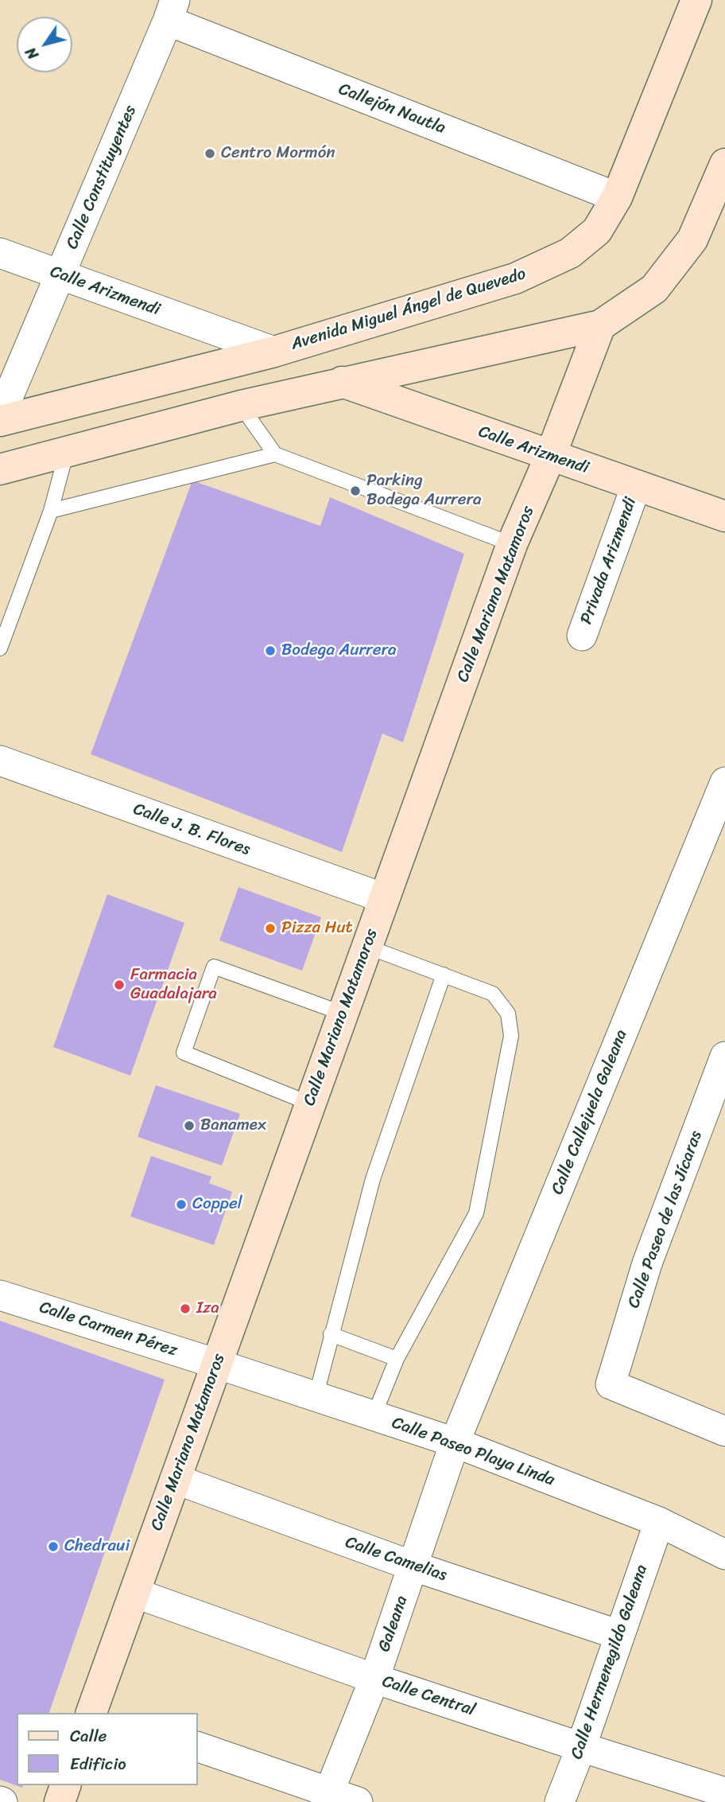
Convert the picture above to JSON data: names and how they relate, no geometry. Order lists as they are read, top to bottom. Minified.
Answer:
{"streets":{"street":["Callejón Nautla","Calle Constituyentes","Calle Arizmendi","Avenida Miguel Ángel de Quevedo","Privada Arizmendi","Calle Mariano Matamoros","Calle J. B. Flores","Calle Callejuela Galeana","Calle Paseo de las Jícaras","Calle Carmen Pérez","Calle Paseo Playa Linda","Calle Camelias","Galeana","Calle Hermenegildo Galeana","Calle Central"]},"crossings":[["Callejón Nautla","Calle Constituyentes"],["Callejón Nautla","Avenida Miguel Ángel de Quevedo"],["Calle Constituyentes","Calle Arizmendi"],["Calle Arizmendi","Avenida Miguel Ángel de Quevedo"],["Calle Arizmendi","Privada Arizmendi"],["Calle Arizmendi","Calle Mariano Matamoros"],["Calle Mariano Matamoros","Calle J. B. Flores"],["Calle Mariano Matamoros","Calle Carmen Pérez"],["Calle Mariano Matamoros","Calle Paseo Playa Linda"],["Calle Mariano Matamoros","Calle Camelias"],["Calle Mariano Matamoros","Calle Central"],["Calle Callejuela Galeana","Calle Paseo Playa Linda"],["Calle Callejuela Galeana","Galeana"],["Calle Carmen Pérez","Calle Paseo Playa Linda"],["Calle Paseo Playa Linda","Galeana"],["Calle Paseo Playa Linda","Calle Hermenegildo Galeana"],["Calle Camelias","Galeana"],["Calle Camelias","Calle Hermenegildo Galeana"],["Galeana","Calle Central"],["Calle Hermenegildo Galeana","Calle Central"]],"places":["Centro Mormón","Parking Bodega Aurrera","Bodega Aurrera","Pizza Hut","Farmacia Guadalajara","Banamex","Coppel","Iza","Chedraui"],"legend":["Calle","Edificio"],"north":"bottom left"}
